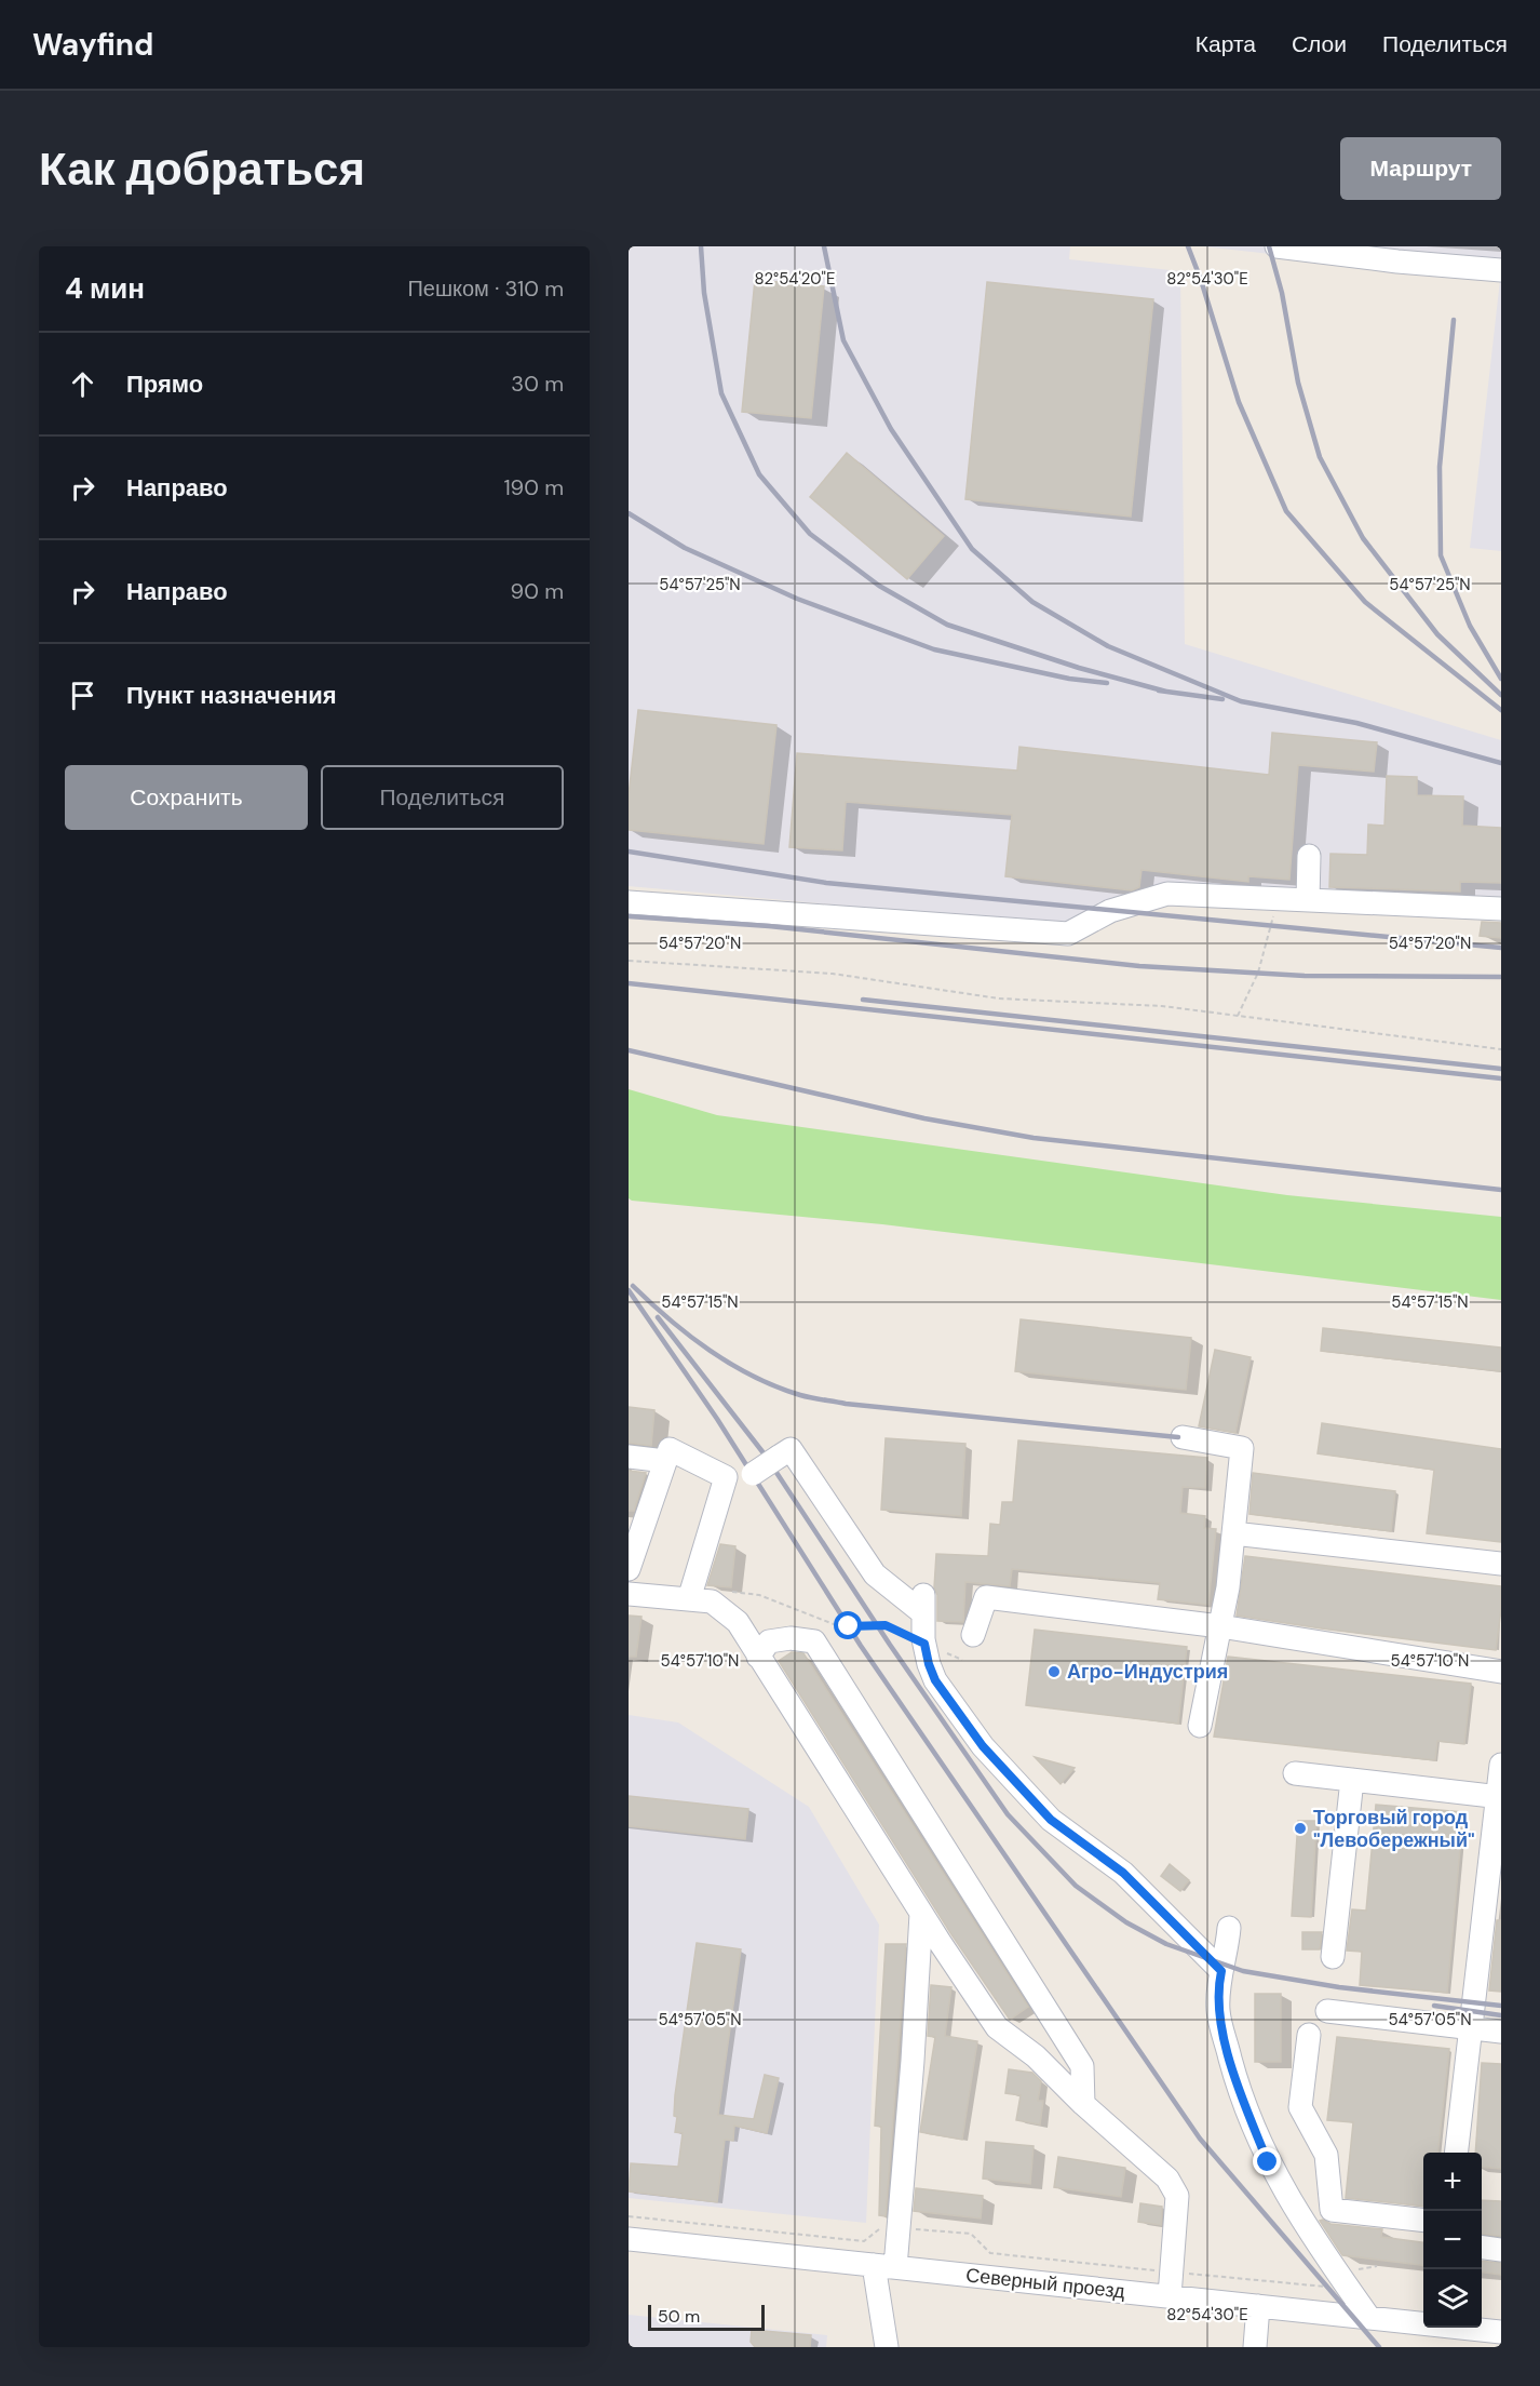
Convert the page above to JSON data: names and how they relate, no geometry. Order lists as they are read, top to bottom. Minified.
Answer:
{"streets":{"street":["Северный проезд"]},"places":["Агро-Индустрия","Торговый город \"Левобережный\""],"scale_bar":"50 m","page":{"header":"Wayfind","nav":["Карта","Слои","Поделиться"],"buttons":["Маршрут",["Сохранить","Поделиться"]],"title":"Как добраться","heading":["4 мин","Пешком · 310 m"],"list":[["Прямо","30 m"],["Направо","190 m"],["Направо","90 m"],"Пункт назначения"],"map_buttons":["+","−"],"scale":"50 m"},"coordinates":["82°54'20\"E","82°54'30\"E","54°57'25\"N","54°57'20\"N","54°57'15\"N","54°57'10\"N","54°57'05\"N"]}
